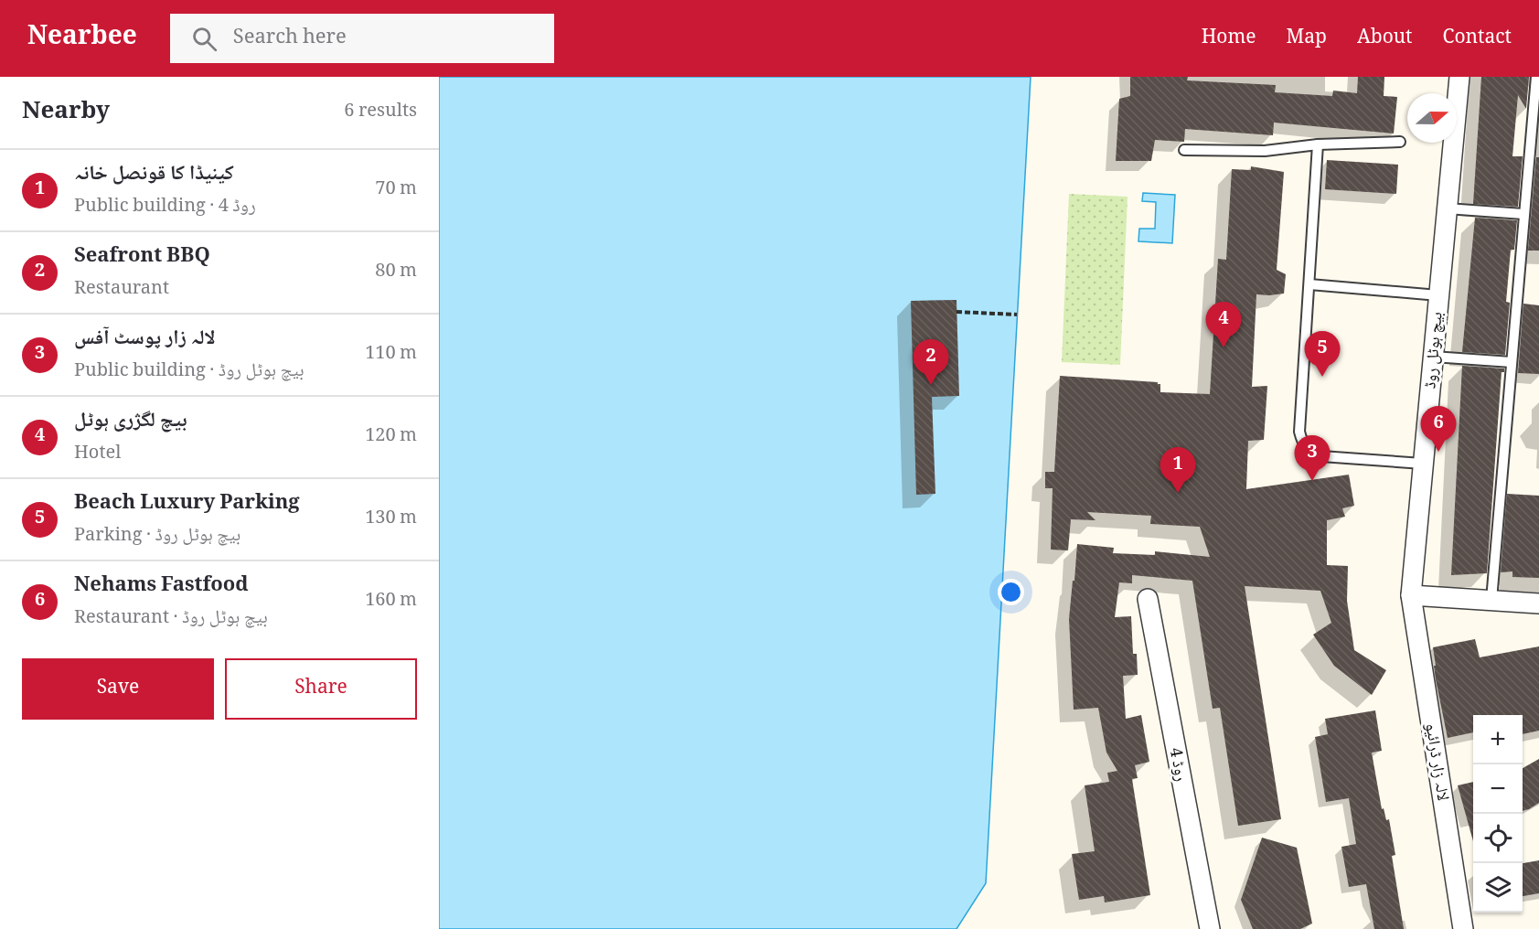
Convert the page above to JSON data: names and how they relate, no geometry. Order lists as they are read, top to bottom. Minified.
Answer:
{"streets":{"street":["بیچ ہوٹل روڈ","لالہ زار ڈرائیو","روڈ 4"]},"crossings":[["بیچ ہوٹل روڈ","لالہ زار ڈرائیو"]],"north":"right","page":{"header":"Nearbee","search":"Search here","nav":["Home","Map","About","Contact"],"heading":["Nearby","6 results"],"list":[{"mark":"1","name":"کینیڈا کا قونصل خانہ","note":"Public building · روڈ 4","value":"70 m"},{"mark":"2","name":"Seafront BBQ","note":"Restaurant","value":"80 m"},{"mark":"3","name":"لالہ زار پوسٹ آفس","note":"Public building · بیچ ہوٹل روڈ","value":"110 m"},{"mark":"4","name":"بیچ لگژری ہوٹل","note":"Hotel","value":"120 m"},{"mark":"5","name":"Beach Luxury Parking","note":"Parking · بیچ ہوٹل روڈ","value":"130 m"},{"mark":"6","name":"Nehams Fastfood","note":"Restaurant · بیچ ہوٹل روڈ","value":"160 m"}],"pins":["4","5","2","6","3","1"],"buttons":["Save","Share"],"map_buttons":["+","−"]}}
